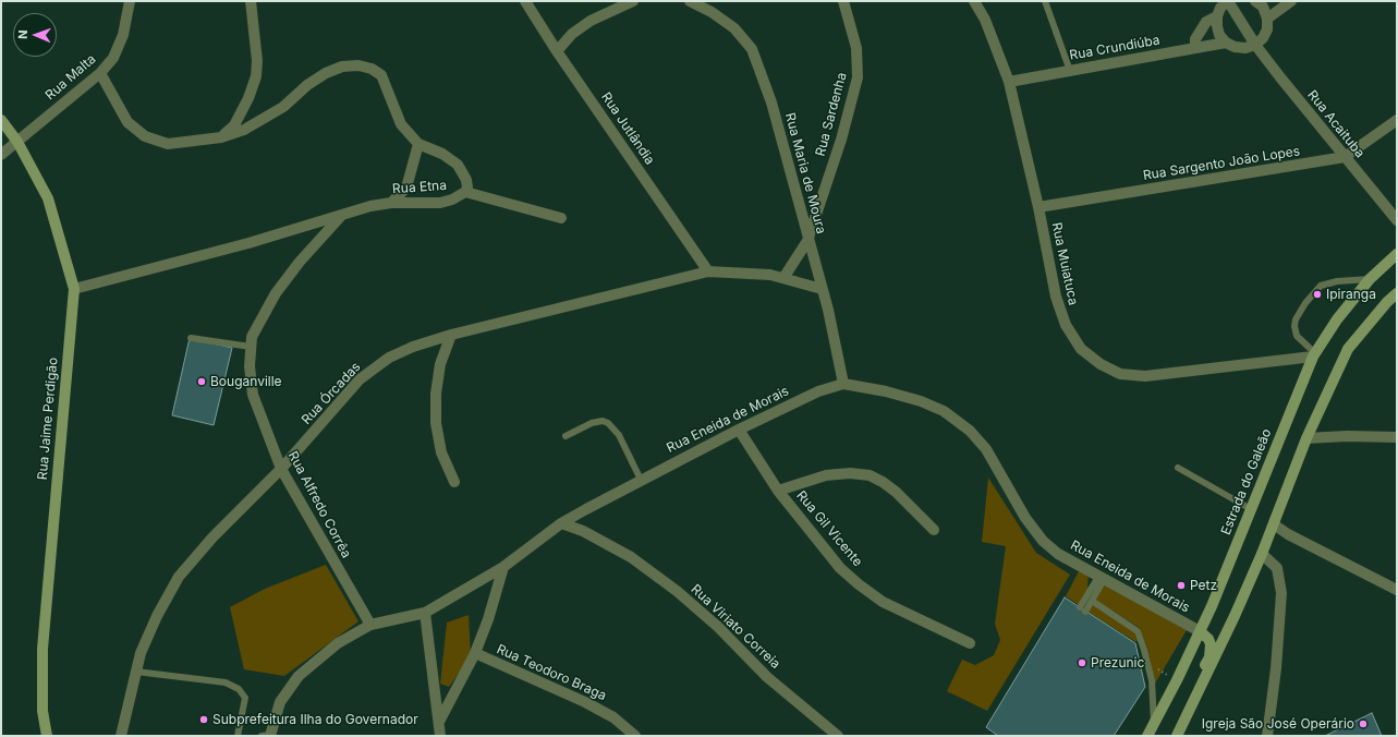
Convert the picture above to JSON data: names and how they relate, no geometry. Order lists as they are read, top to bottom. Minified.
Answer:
{"streets":{"main road":["Rua Jaime Perdigão","Estrada do Galeão"],"street":["Rua Crundiúba","Rua Malta","Rua Sardenha","Rua Acaituba","Rua Jutlândia","Rua Sargento João Lopes","Rua Maria de Moura","Rua Etna","Rua Muiatuca","Rua Órcadas","Rua Eneida de Morais","Rua Alfredo Corrêa","Rua Gil Vicente","Rua Viriato Correia","Rua Teodoro Braga"]},"crossings":[["Rua Crundiúba","Rua Muiatuca"],["Rua Malta","Rua Etna"],["Rua Malta","Rua Jaime Perdigão"],["Rua Sardenha","Rua Maria de Moura"],["Rua Sardenha","Rua Órcadas"],["Rua Acaituba","Rua Sargento João Lopes"],["Rua Jutlândia","Rua Órcadas"],["Rua Sargento João Lopes","Rua Muiatuca"],["Rua Maria de Moura","Rua Órcadas"],["Rua Maria de Moura","Rua Eneida de Morais"],["Rua Etna","Rua Jaime Perdigão"],["Rua Etna","Rua Alfredo Corrêa"],["Rua Muiatuca","Estrada do Galeão"],["Rua Órcadas","Rua Alfredo Corrêa"],["Rua Eneida de Morais","Estrada do Galeão"],["Rua Eneida de Morais","Rua Alfredo Corrêa"],["Rua Eneida de Morais","Rua Gil Vicente"],["Rua Eneida de Morais","Rua Viriato Correia"]],"places":["Ipiranga","Bouganville","Petz","Prezunic","Subprefeitura Ilha do Governador","Igreja São José Operário"],"north":"left"}
